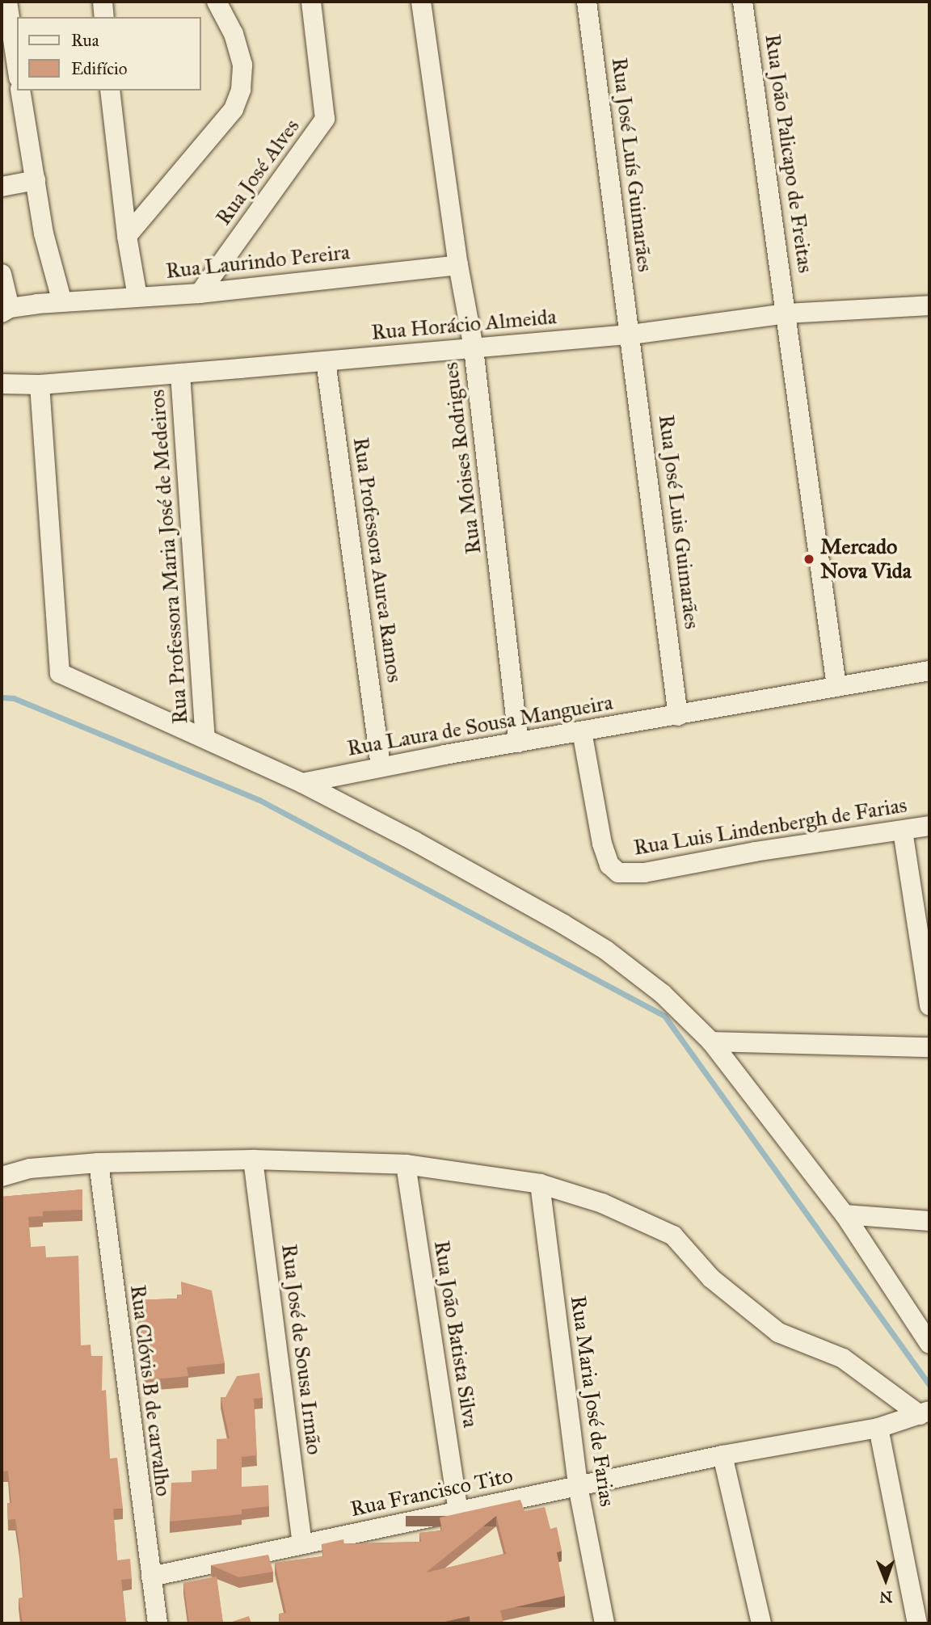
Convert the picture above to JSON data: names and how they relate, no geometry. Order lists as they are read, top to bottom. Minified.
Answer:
{"streets":{"street":["Rua João Palicapo de Freitas","Rua José Luís Guimarães","Rua José Alves","Rua Laurindo Pereira","Rua Horácio Almeida","Rua Moises Rodrigues","Rua José Luis Guimarães","Rua Professora Maria José de Medeiros","Rua Professora Aurea Ramos","Rua Laura de Sousa Mangueira","Rua Luis Lindenbergh de Farias","Rua João Batista Silva","Rua José de Sousa Irmão","Rua Clóvis B de carvalho","Rua Maria José de Farias","Rua Francisco Tito"]},"crossings":[["Rua João Palicapo de Freitas","Rua Horácio Almeida"],["Rua João Palicapo de Freitas","Rua Laura de Sousa Mangueira"],["Rua José Luís Guimarães","Rua Horácio Almeida"],["Rua José Luís Guimarães","Rua José Luis Guimarães"],["Rua José Alves","Rua Laurindo Pereira"],["Rua Laurindo Pereira","Rua Moises Rodrigues"],["Rua Horácio Almeida","Rua Moises Rodrigues"],["Rua Horácio Almeida","Rua José Luis Guimarães"],["Rua Horácio Almeida","Rua Professora Maria José de Medeiros"],["Rua Horácio Almeida","Rua Professora Aurea Ramos"],["Rua Moises Rodrigues","Rua Laura de Sousa Mangueira"],["Rua José Luis Guimarães","Rua Laura de Sousa Mangueira"],["Rua Professora Aurea Ramos","Rua Laura de Sousa Mangueira"],["Rua Laura de Sousa Mangueira","Rua Luis Lindenbergh de Farias"],["Rua João Batista Silva","Rua Francisco Tito"],["Rua José de Sousa Irmão","Rua Francisco Tito"],["Rua Clóvis B de carvalho","Rua Francisco Tito"],["Rua Maria José de Farias","Rua Francisco Tito"]],"places":["Mercado Nova Vida"],"legend":["Rua","Edifício"],"north":"bottom"}
